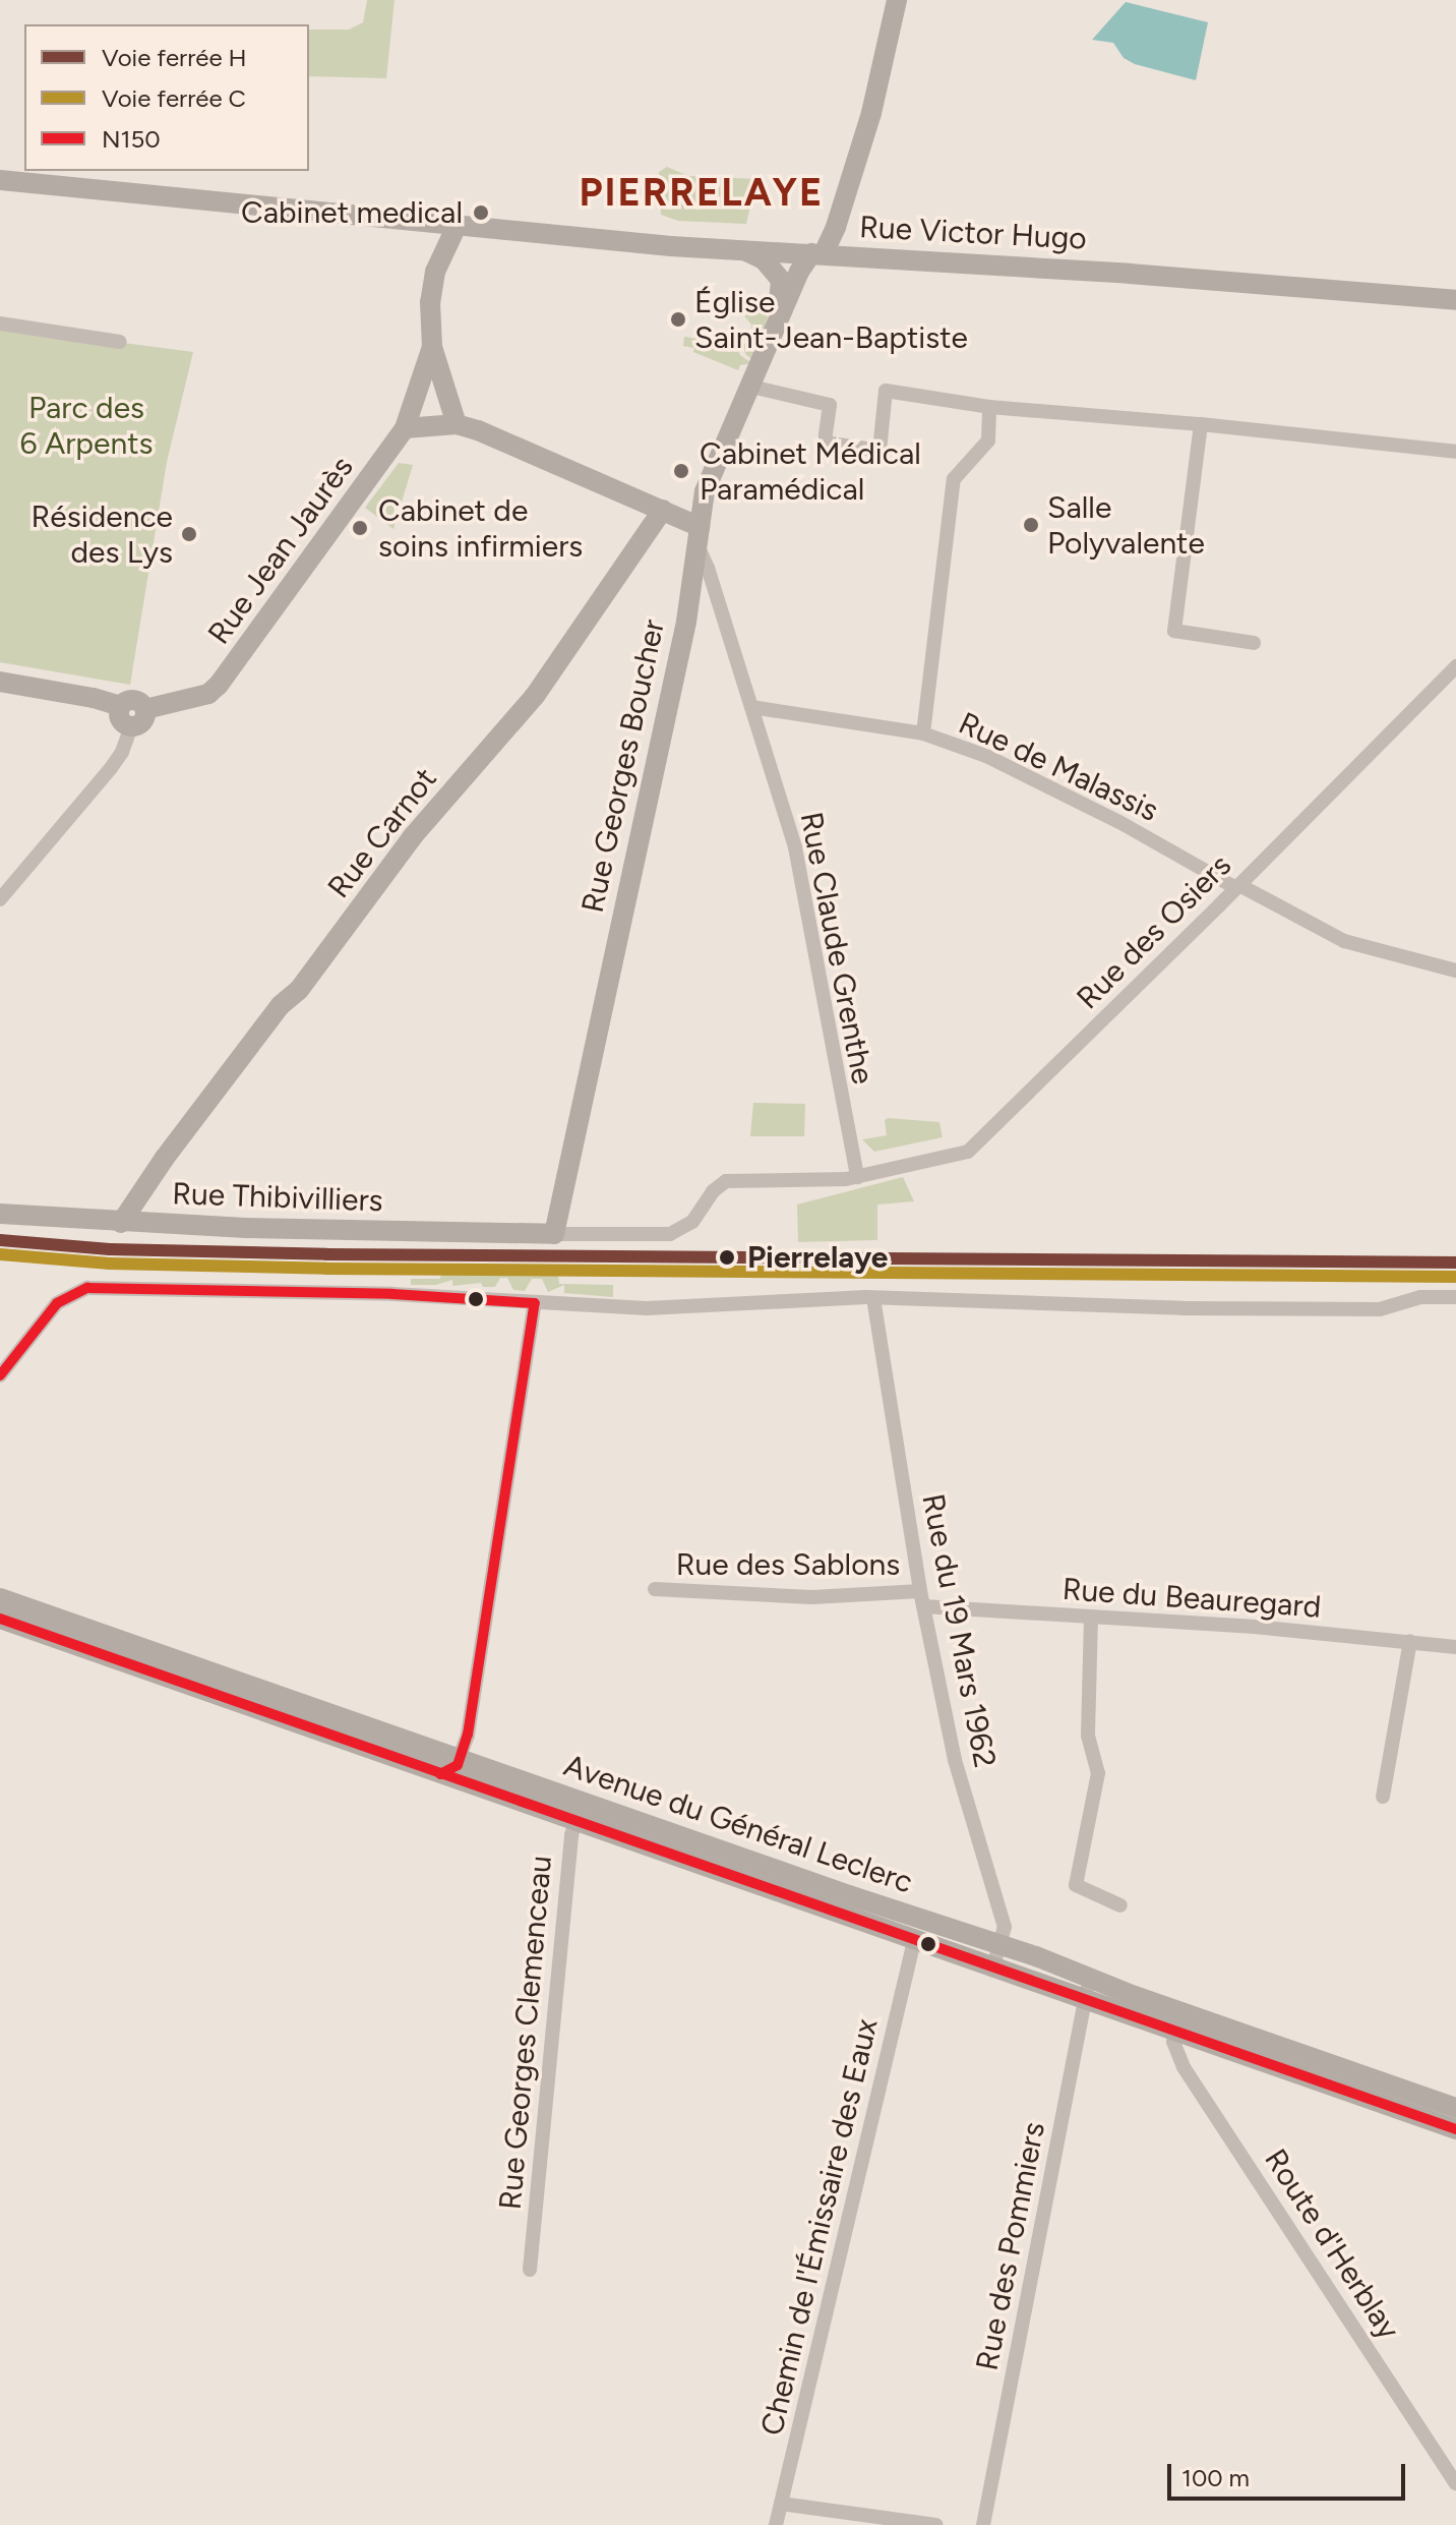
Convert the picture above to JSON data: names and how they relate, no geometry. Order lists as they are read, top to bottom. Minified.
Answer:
{"streets":{"street":["Rue Victor Hugo","Rue Jean Jaurès","Rue Georges Boucher","Rue de Malassis","Rue Carnot","Rue des Osiers","Rue Claude Grenthe","Rue Thibivilliers","Rue des Sablons","Rue du Beauregard","Rue du 19 Mars 1962","Avenue du Général Leclerc","Rue Georges Clemenceau","Chemin de l'Émissaire des Eaux","Route d'Herblay","Rue des Pommiers"]},"crossings":[["Rue Victor Hugo","Rue Georges Boucher"],["Rue Georges Boucher","Rue des Osiers"],["Rue Georges Boucher","Rue Claude Grenthe"],["Rue Georges Boucher","Rue Thibivilliers"],["Rue de Malassis","Rue des Osiers"],["Rue de Malassis","Rue Claude Grenthe"],["Rue Carnot","Rue Thibivilliers"],["Rue des Osiers","Rue Claude Grenthe"],["Rue des Osiers","Rue Thibivilliers"],["Rue des Sablons","Rue du Beauregard"],["Rue des Sablons","Rue du 19 Mars 1962"],["Rue du Beauregard","Rue du 19 Mars 1962"],["Rue du 19 Mars 1962","Avenue du Général Leclerc"],["Avenue du Général Leclerc","Rue Georges Clemenceau"],["Avenue du Général Leclerc","Chemin de l'Émissaire des Eaux"],["Avenue du Général Leclerc","Route d'Herblay"],["Avenue du Général Leclerc","Rue des Pommiers"]],"districts":["PIERRELAYE"],"parks":["Parc des 6 Arpents"],"places":["Cabinet medical","Église Saint-Jean-Baptiste","Cabinet Médical Paramédical","Salle Polyvalente","Cabinet de soins infirmiers","Résidence des Lys","Pierrelaye"],"lines":["rail line H","rail line C","transit line N150"],"legend":["Voie ferrée H","Voie ferrée C","N150"],"scale_bar":"100 m"}
